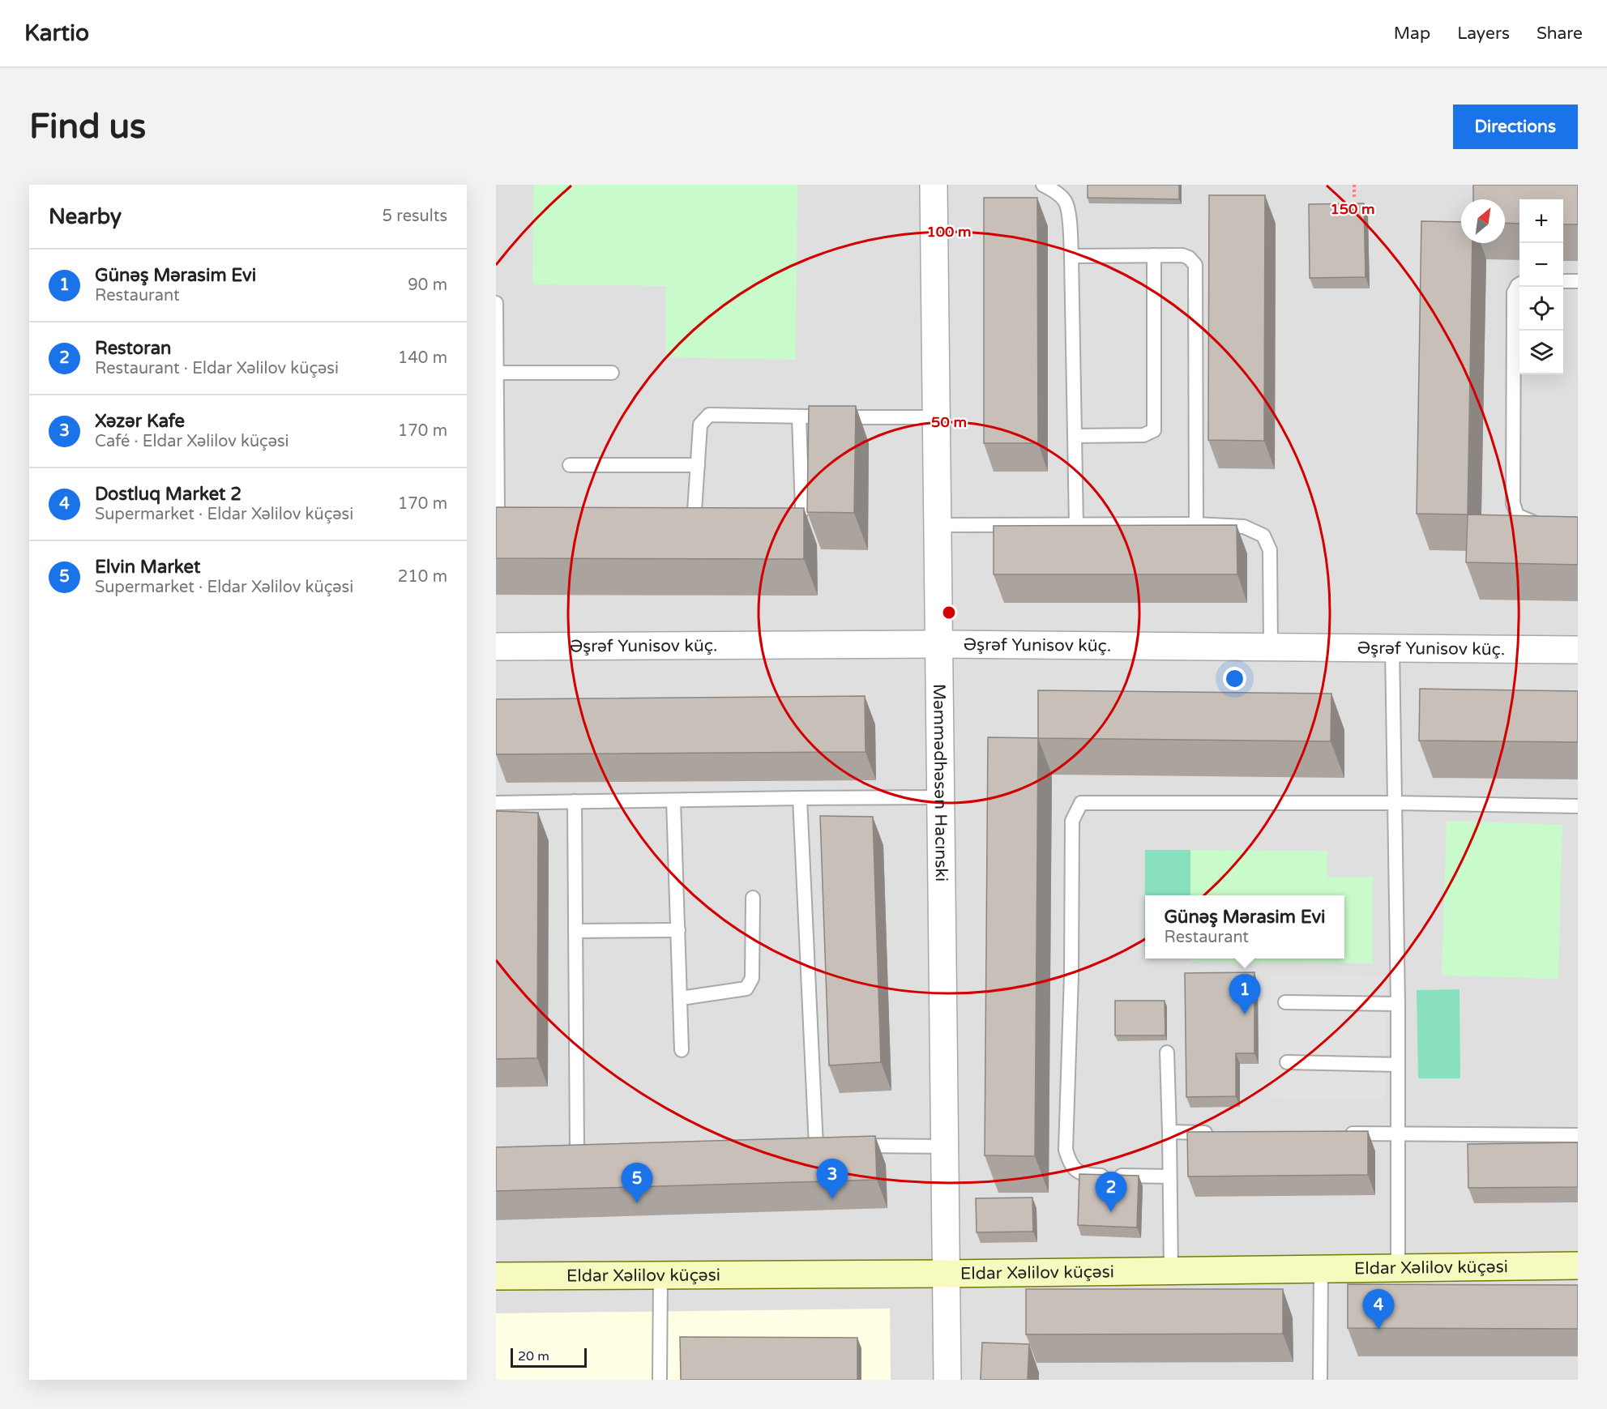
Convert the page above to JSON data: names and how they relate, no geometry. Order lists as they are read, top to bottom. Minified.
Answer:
{"streets":{"street":["Əşrəf Yunisov küç.","Məmmədhəsən Hacınski","Eldar Xəlilov küçəsi"]},"crossings":[["Əşrəf Yunisov küç.","Məmmədhəsən Hacınski"],["Məmmədhəsən Hacınski","Eldar Xəlilov küçəsi"]],"scale_bar":"20 m","north":"top right","page":{"header":"Kartio","nav":["Map","Layers","Share"],"buttons":"Directions","title":"Find us","heading":["Nearby","5 results"],"map_buttons":["+","−"],"list":[{"mark":"1","name":"Günəş Mərasim Evi","note":"Restaurant","value":"90 m"},{"mark":"2","name":"Restoran","note":"Restaurant · Eldar Xəlilov küçəsi","value":"140 m"},{"mark":"3","name":"Xəzər Kafe","note":"Café · Eldar Xəlilov küçəsi","value":"170 m"},{"mark":"4","name":"Dostluq Market 2","note":"Supermarket · Eldar Xəlilov küçəsi","value":"170 m"},{"mark":"5","name":"Elvin Market","note":"Supermarket · Eldar Xəlilov küçəsi","value":"210 m"}],"popup":["Günəş Mərasim Evi","Restaurant"],"pins":["1","3","5","2","4"],"scale":"20 m"},"rings":["150 m","100 m","50 m"]}
